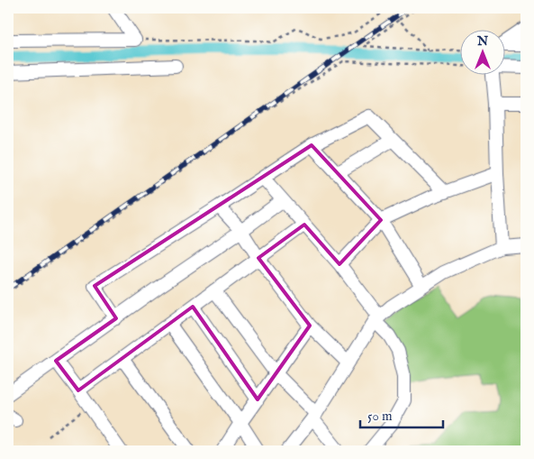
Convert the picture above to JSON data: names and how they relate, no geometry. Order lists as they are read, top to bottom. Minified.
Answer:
{"scale_bar":"50 m","north":"top"}
